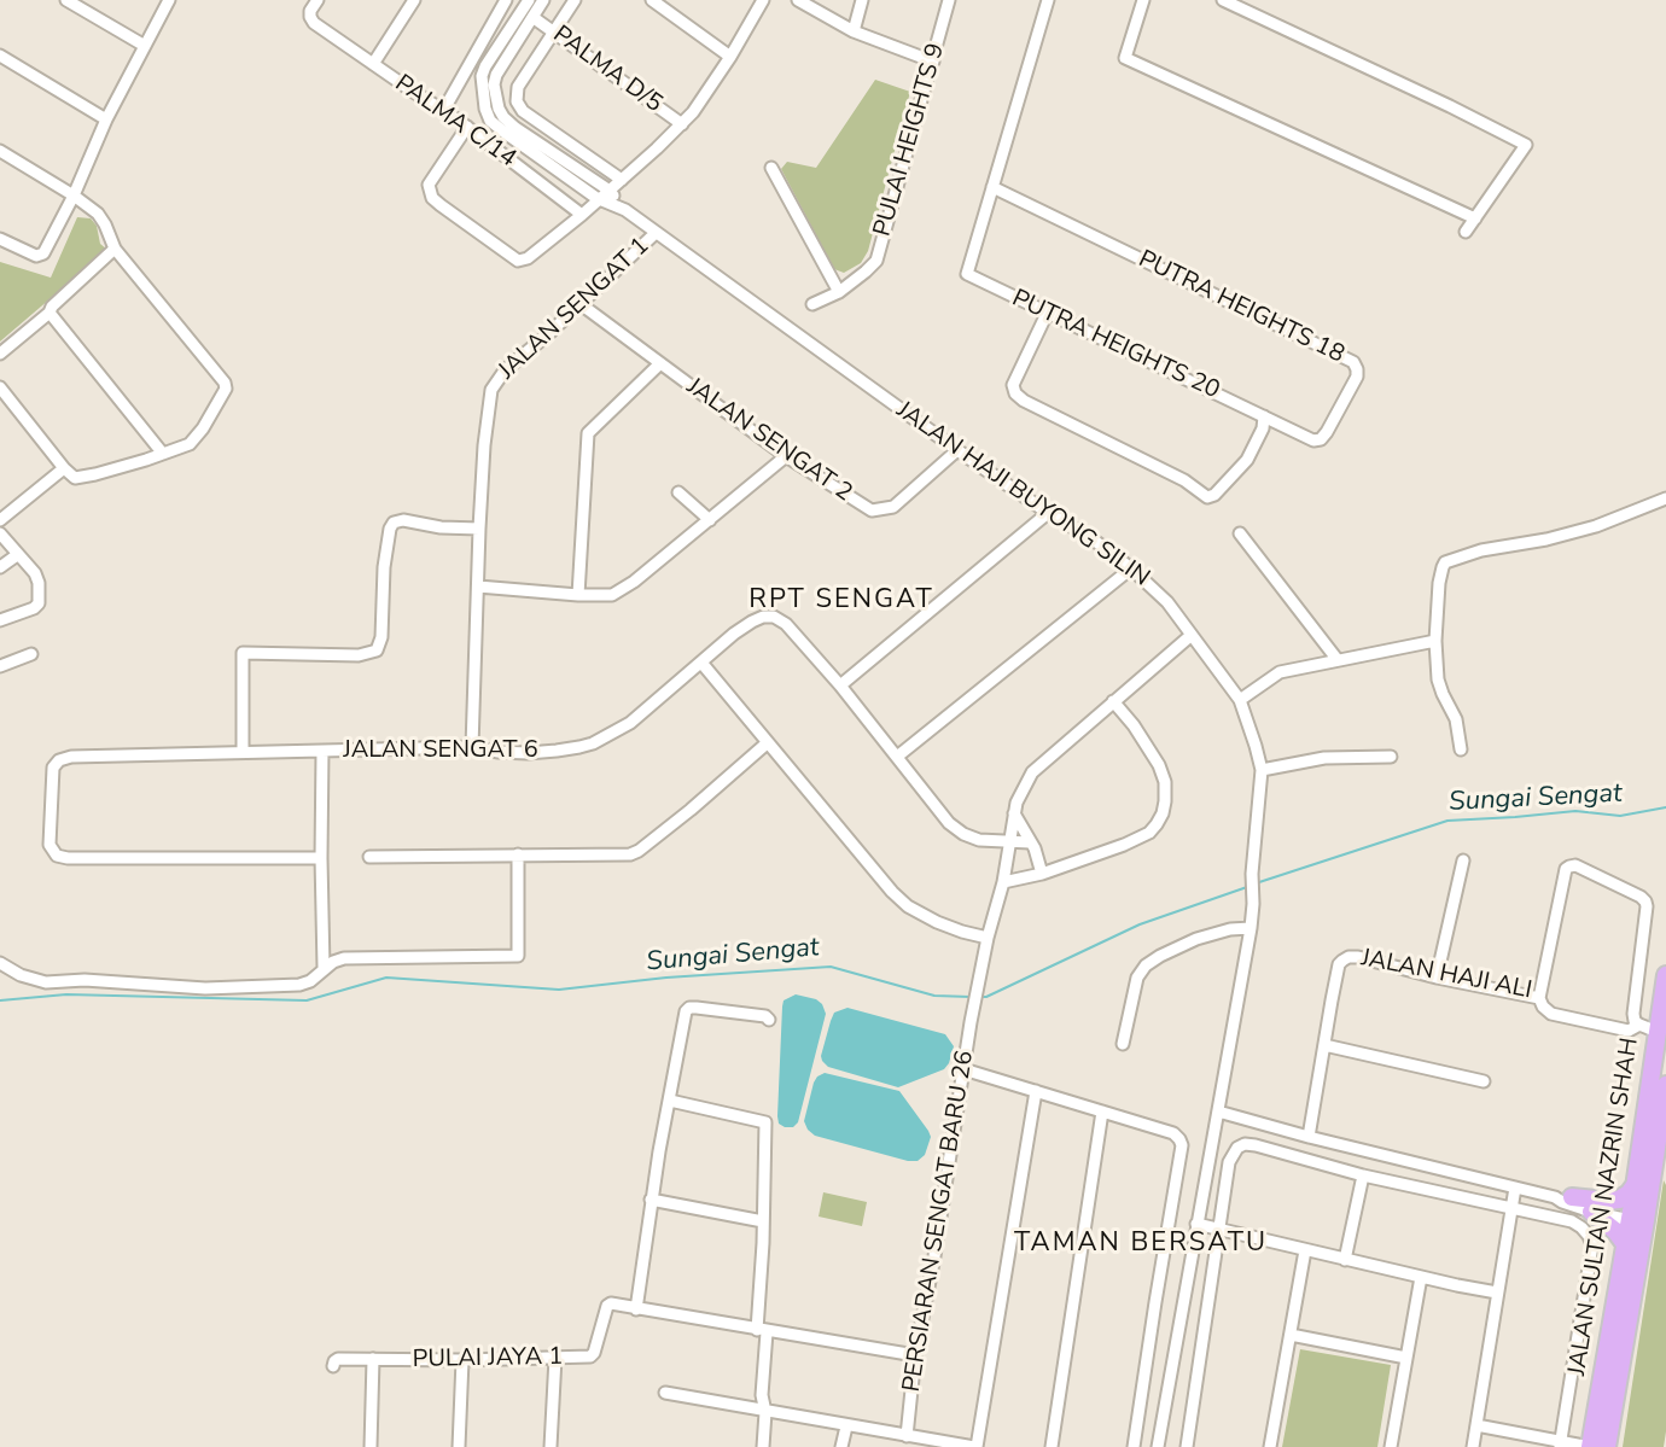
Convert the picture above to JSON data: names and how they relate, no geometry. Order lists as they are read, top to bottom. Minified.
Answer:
{"streets":{"highway":["JALAN SULTAN NAZRIN SHAH"],"street":["PALMA D/5","PALMA C/14","PULAI HEIGHTS 9","PUTRA HEIGHTS 18","JALAN SENGAT 1","PUTRA HEIGHTS 20","JALAN SENGAT 2","JALAN HAJI BUYONG SILIN","JALAN SENGAT 6","JALAN HAJI ALI","PERSIARAN SENGAT BARU 26","PULAI JAYA 1"]},"crossings":[["PUTRA HEIGHTS 18","PUTRA HEIGHTS 20"],["JALAN SENGAT 1","JALAN SENGAT 2"],["JALAN SENGAT 1","JALAN HAJI BUYONG SILIN"],["JALAN SENGAT 1","JALAN SENGAT 6"],["JALAN SENGAT 2","JALAN HAJI BUYONG SILIN"],["JALAN HAJI BUYONG SILIN","PERSIARAN SENGAT BARU 26"]],"districts":["RPT SENGAT","TAMAN BERSATU"],"water":["Sungai Sengat"]}
